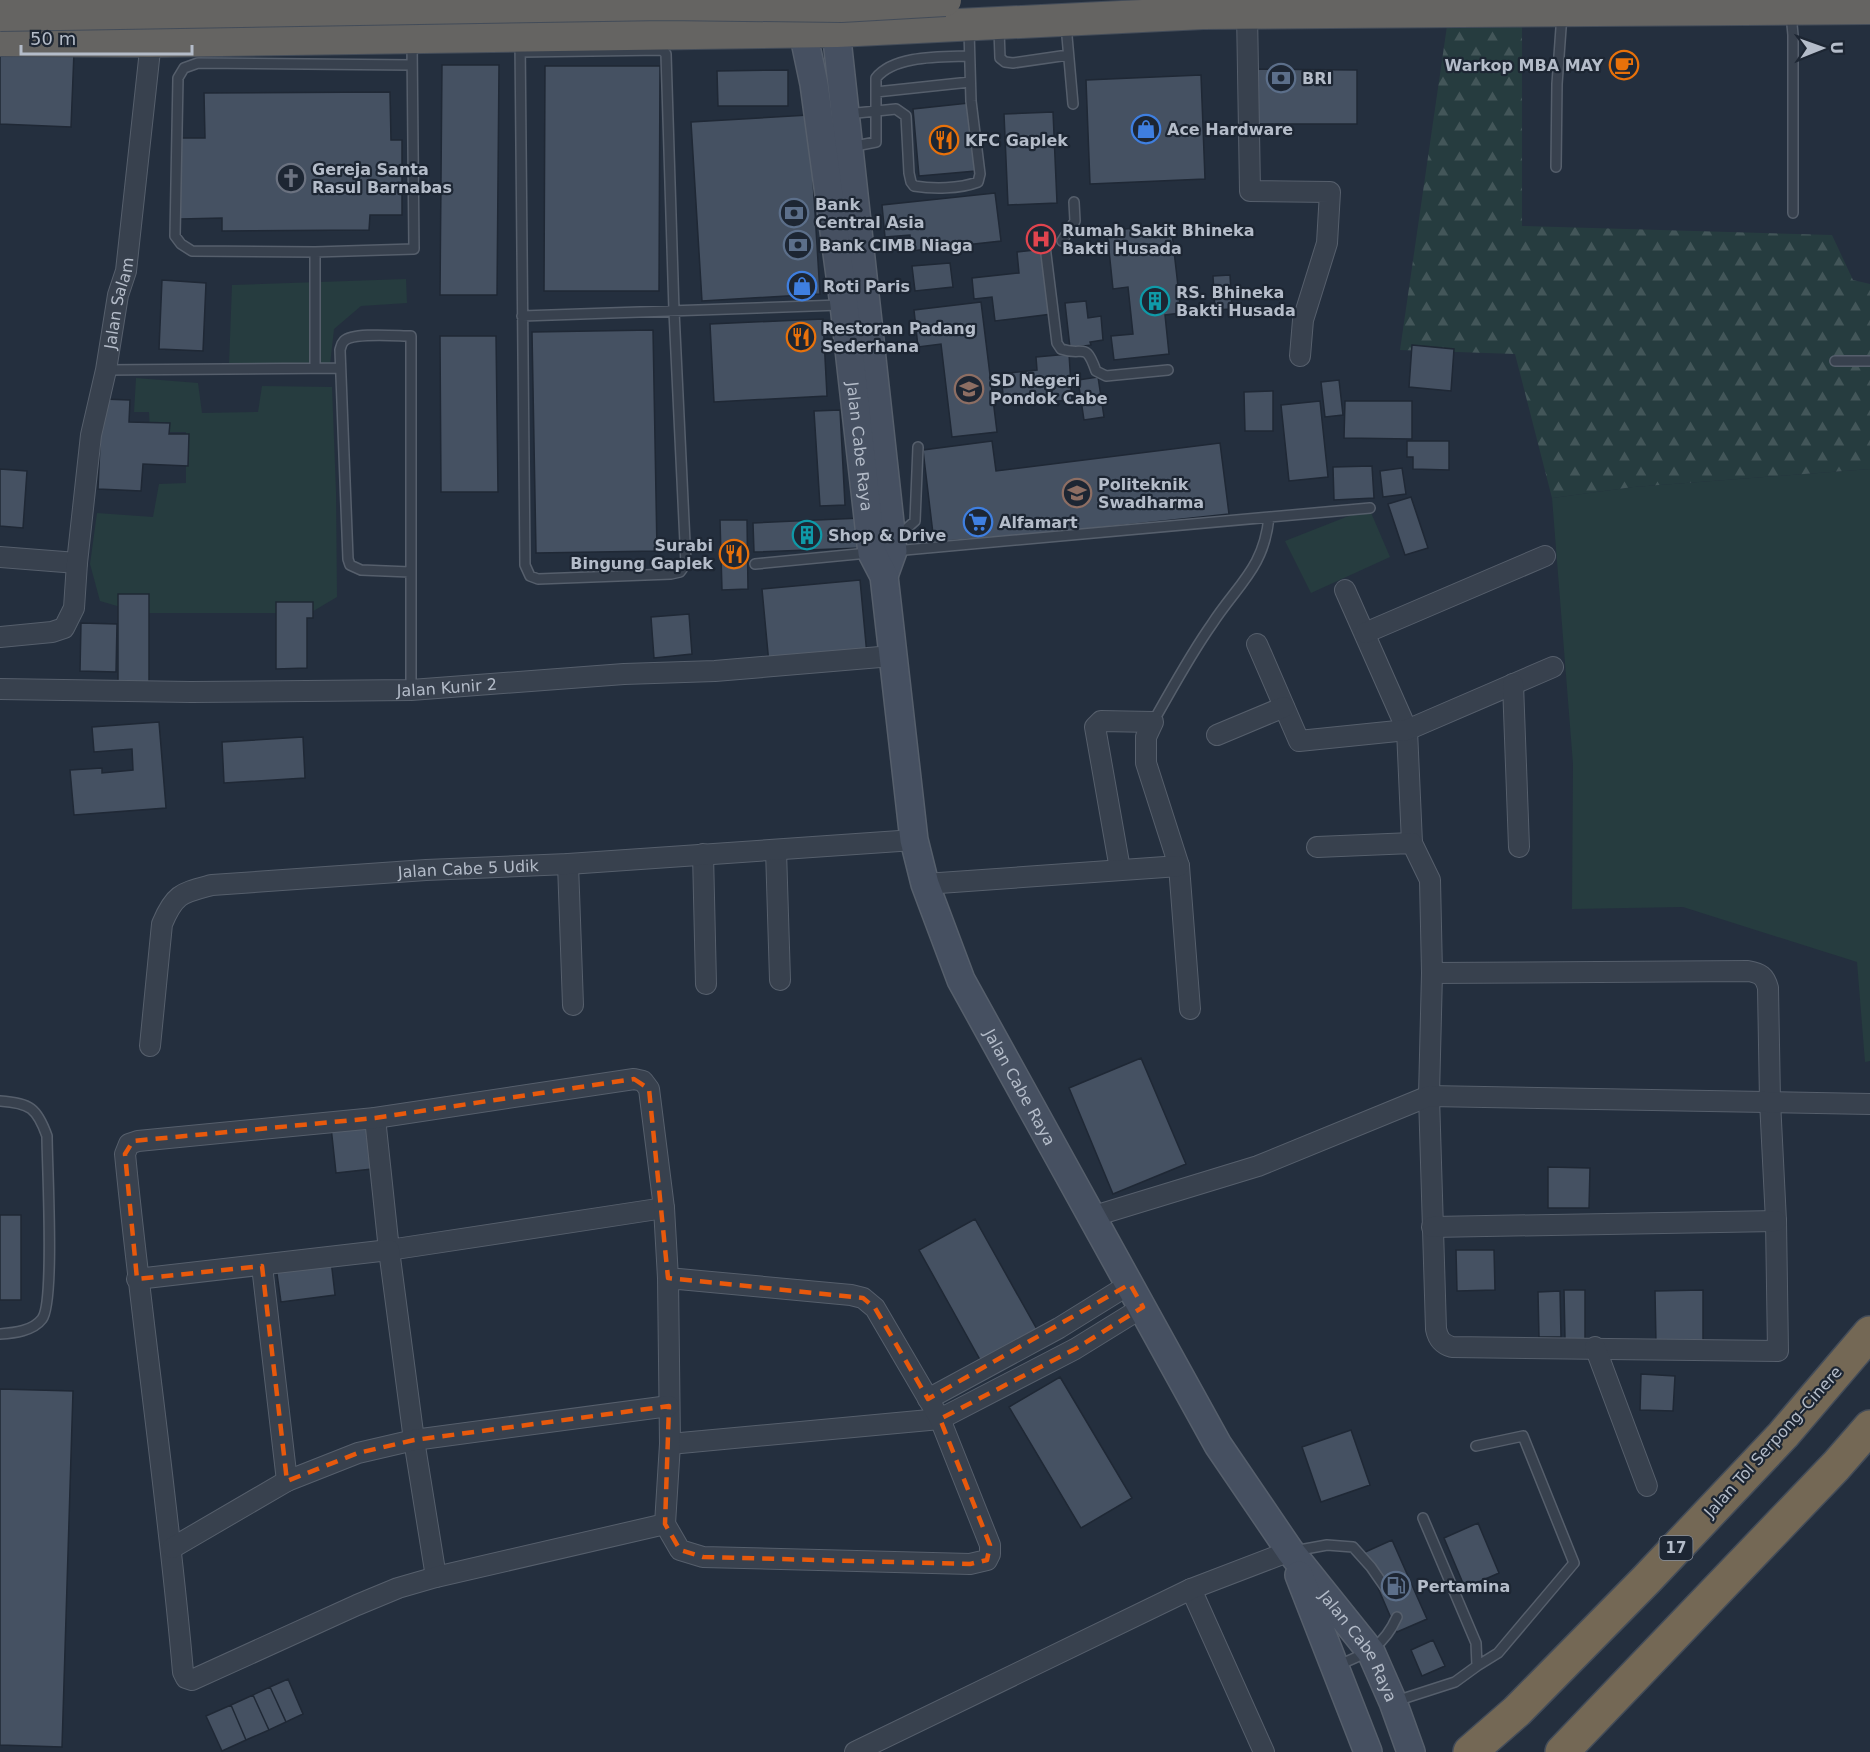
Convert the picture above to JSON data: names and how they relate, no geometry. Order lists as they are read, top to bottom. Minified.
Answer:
{"streets":{"highway":["Jalan Tol Serpong–Cinere","17"],"main road":["Jalan Cabe Raya"],"street":["Jalan Salam","Jalan Kunir 2","Jalan Cabe 5 Udik"]},"crossings":[["Jalan Cabe Raya","Jalan Kunir 2"],["Jalan Cabe Raya","Jalan Cabe 5 Udik"]],"places":{"cafe":["Warkop MBA MAY"],"bank":["BRI","Bank Central Asia","Bank CIMB Niaga"],"shop":["Ace Hardware","Roti Paris"],"restaurant":["KFC Gaplek","Restoran Padang Sederhana","Surabi Bingung Gaplek"],"church":["Gereja Santa Rasul Barnabas"],"hospital":["Rumah Sakit Bhineka Bakti Husada"],"building":["RS. Bhineka Bakti Husada","Shop & Drive"],"school or university":["SD Negeri Pondok Cabe","Politeknik Swadharma"],"supermarket":["Alfamart"],"fuel station":["Pertamina"]},"scale_bar":"50 m","north":"right"}
